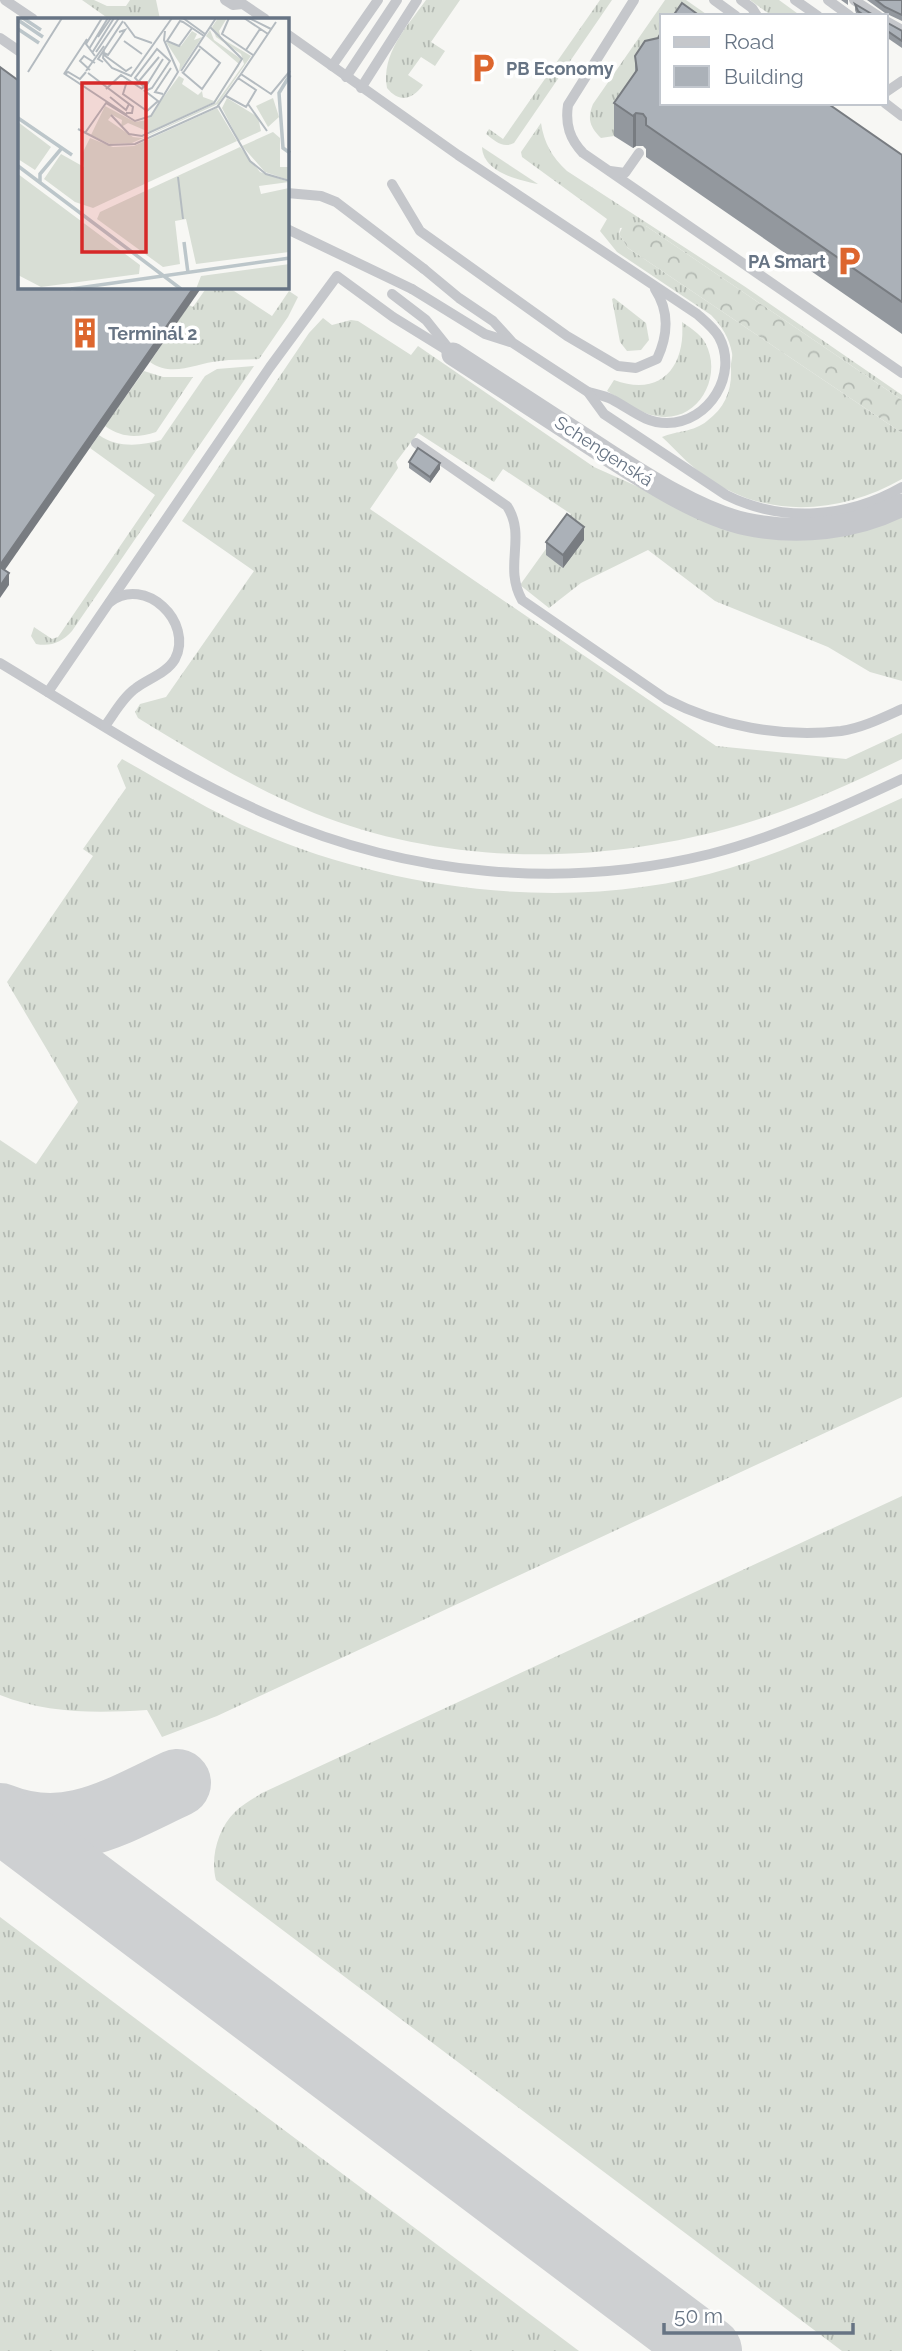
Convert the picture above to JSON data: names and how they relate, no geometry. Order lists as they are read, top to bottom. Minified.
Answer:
{"streets":{"street":["Schengenská"]},"places":{"parking":["PB Economy","PA Smart"],"building":["Terminál 2"]},"legend":["Road","Building"],"scale_bar":"50 m"}
